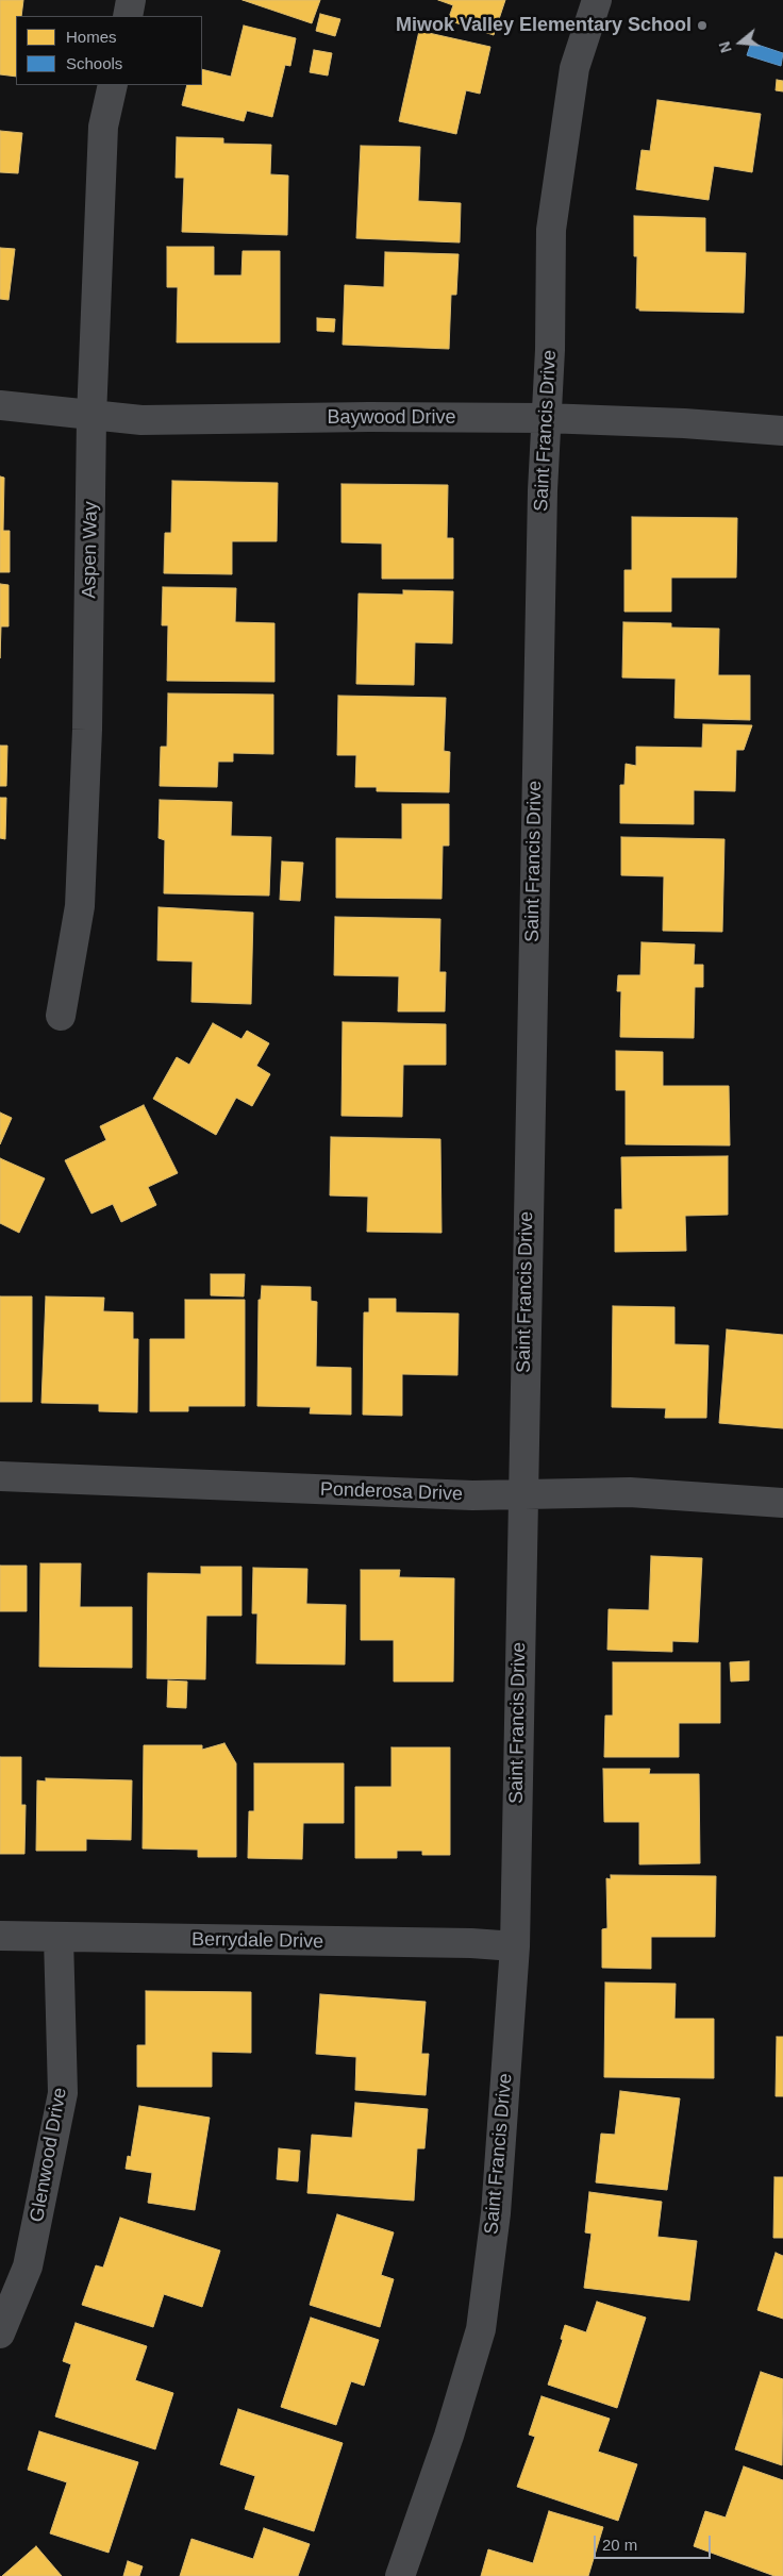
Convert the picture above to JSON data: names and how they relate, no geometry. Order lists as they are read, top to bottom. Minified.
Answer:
{"streets":{"street":["Baywood Drive","Saint Francis Drive","Aspen Way","Ponderosa Drive","Berrydale Drive","Glenwood Drive"]},"crossings":[["Baywood Drive","Saint Francis Drive"],["Baywood Drive","Aspen Way"],["Saint Francis Drive","Ponderosa Drive"],["Saint Francis Drive","Berrydale Drive"],["Berrydale Drive","Glenwood Drive"]],"places":["Miwok Valley Elementary School"],"legend":["Homes","Schools"],"scale_bar":"20 m","north":"left"}
